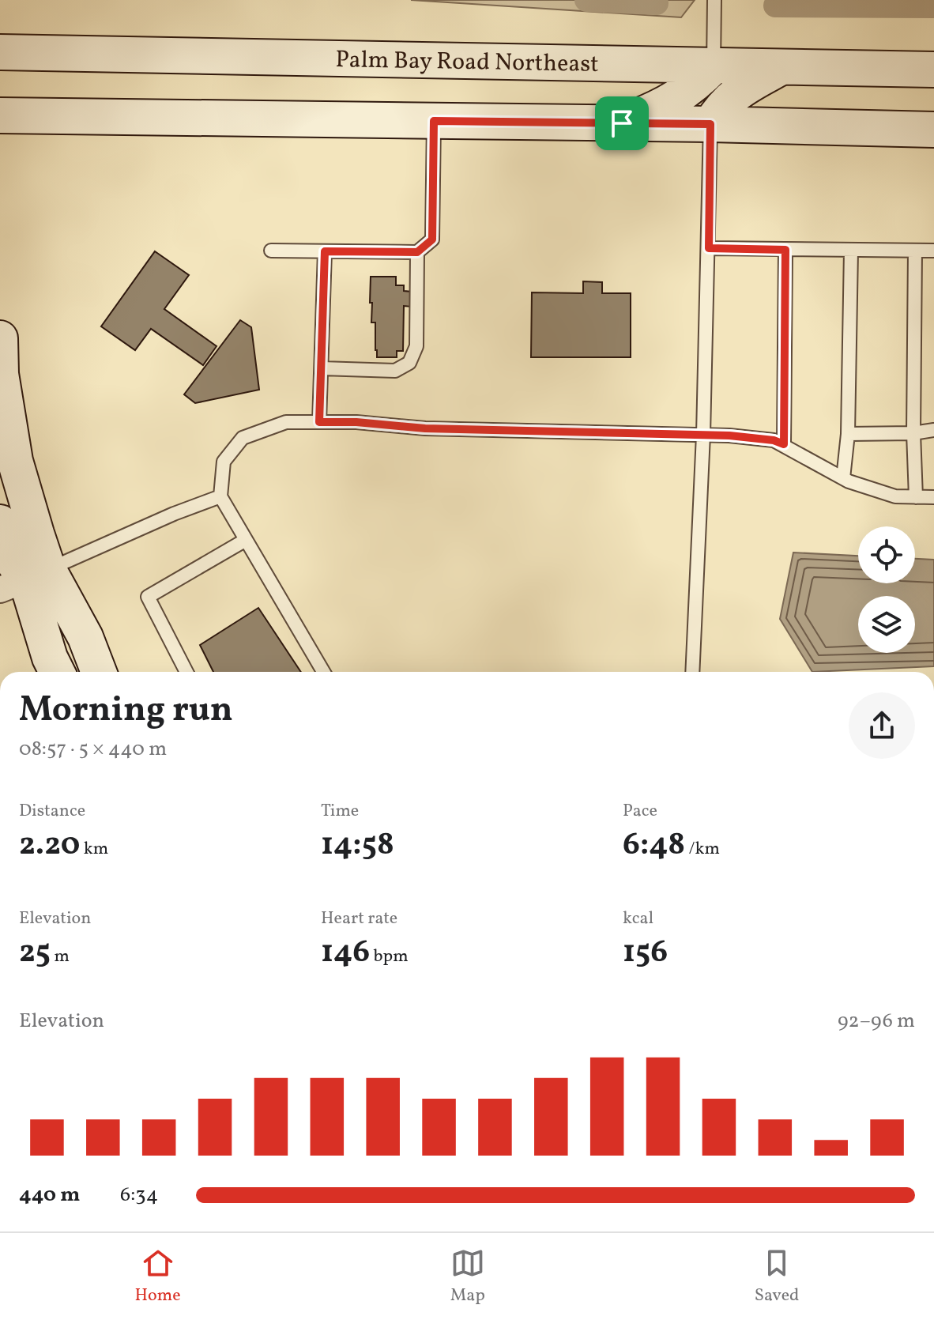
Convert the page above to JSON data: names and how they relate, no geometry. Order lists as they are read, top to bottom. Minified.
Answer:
{"streets":{"main road":["Palm Bay Road Northeast"]},"page":{"heading":["Morning run","08:57 · 5 × 440 m"],"stats":[["Distance","2.20 km"],["Time","14:58"],["Pace","6:48 /km"],["Elevation","25 m"],["Heart rate","146 bpm"],["kcal","156"]],"chart":["Elevation","92–96 m"],"list":[{"name":"440 m","note":"6:34"}],"tabs":["Home","Map","Saved"]}}
